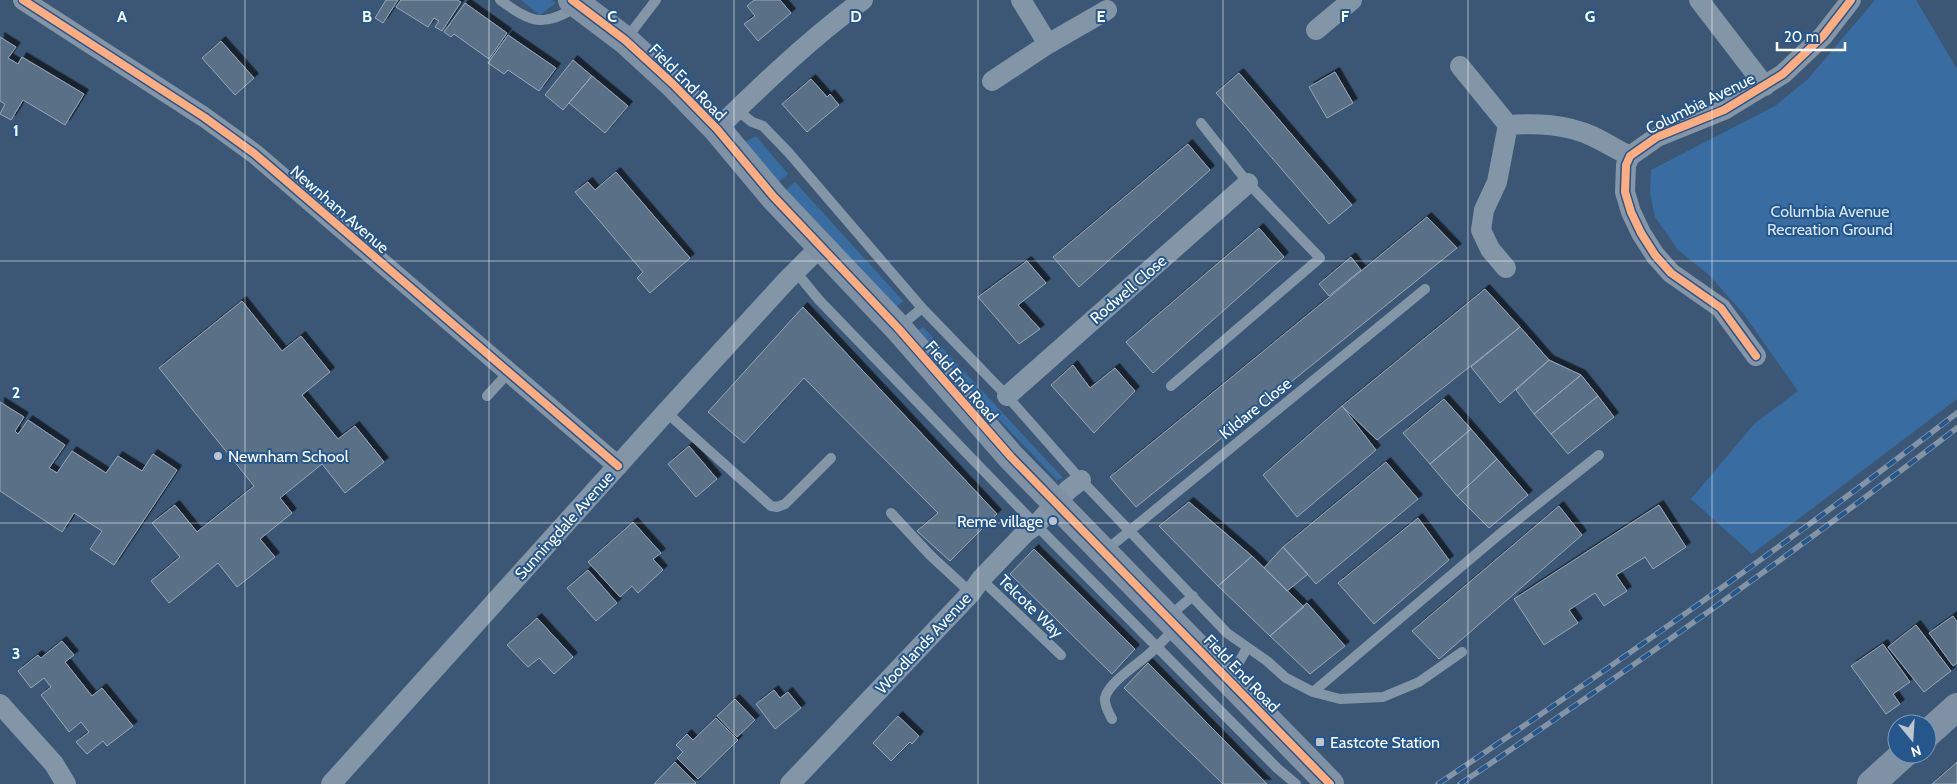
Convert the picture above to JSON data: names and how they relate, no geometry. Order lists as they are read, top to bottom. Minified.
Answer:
{"streets":{"street":["Field End Road","Columbia Avenue","Newnham Avenue","Rodwell Close","Sunningdale Avenue","Woodlands Avenue"],"lane":["Kildare Close","Telcote Way"]},"crossings":[["Field End Road","Kildare Close"],["Field End Road","Sunningdale Avenue"],["Field End Road","Woodlands Avenue"],["Newnham Avenue","Sunningdale Avenue"],["Telcote Way","Woodlands Avenue"]],"parks":["Columbia Avenue Recreation Ground"],"places":{"other":["Newnham School","Reme village"],"transit":["Eastcote Station"]},"scale_bar":"20 m","north":"bottom","grid":{"columns":["A","B","C","D","E","F","G"],"rows":["1","2","3"]}}
